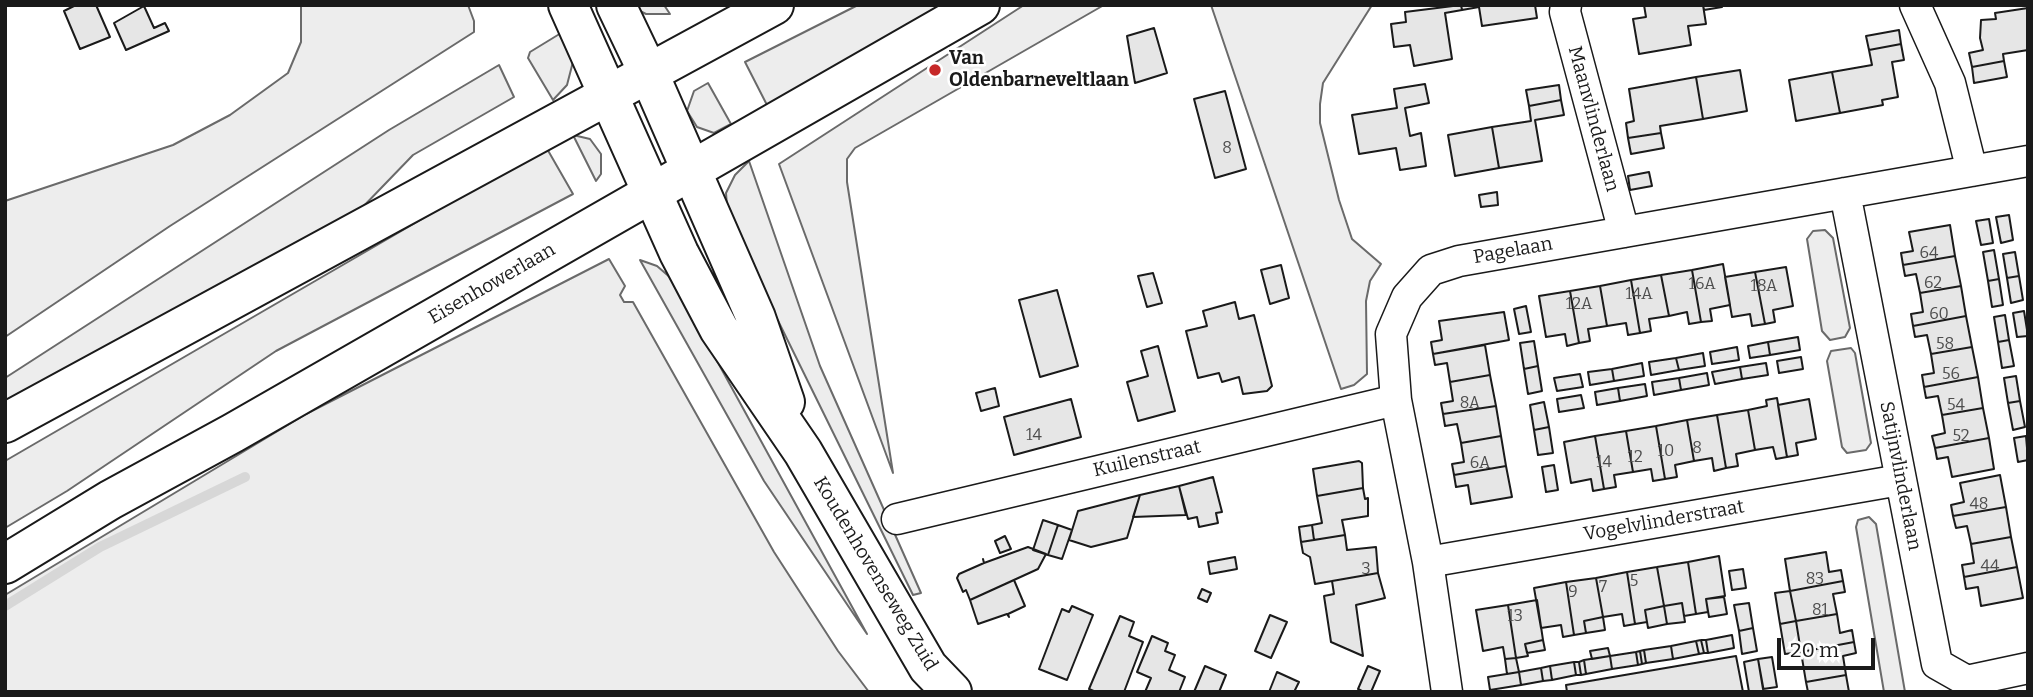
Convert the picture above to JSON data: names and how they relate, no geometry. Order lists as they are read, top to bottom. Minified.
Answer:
{"streets":{"main road":["Eisenhowerlaan","Koudenhovenseweg Zuid"],"street":["Maanvlinderlaan","Pagelaan","Kuilenstraat","Satijnvlinderlaan","Vogelvlinderstraat"]},"crossings":[["Maanvlinderlaan","Pagelaan"],["Pagelaan","Kuilenstraat"],["Pagelaan","Satijnvlinderlaan"],["Pagelaan","Vogelvlinderstraat"],["Eisenhowerlaan","Koudenhovenseweg Zuid"],["Satijnvlinderlaan","Vogelvlinderstraat"]],"places":["Van Oldenbarneveltlaan"],"house_numbers":["8","64","62","16A","18A","14A","12A","60","58","56","8A","54","14","52","8","10","12","14","6A","48","44","3","83","5","7","9","81","13"],"scale_bar":"20 m"}
